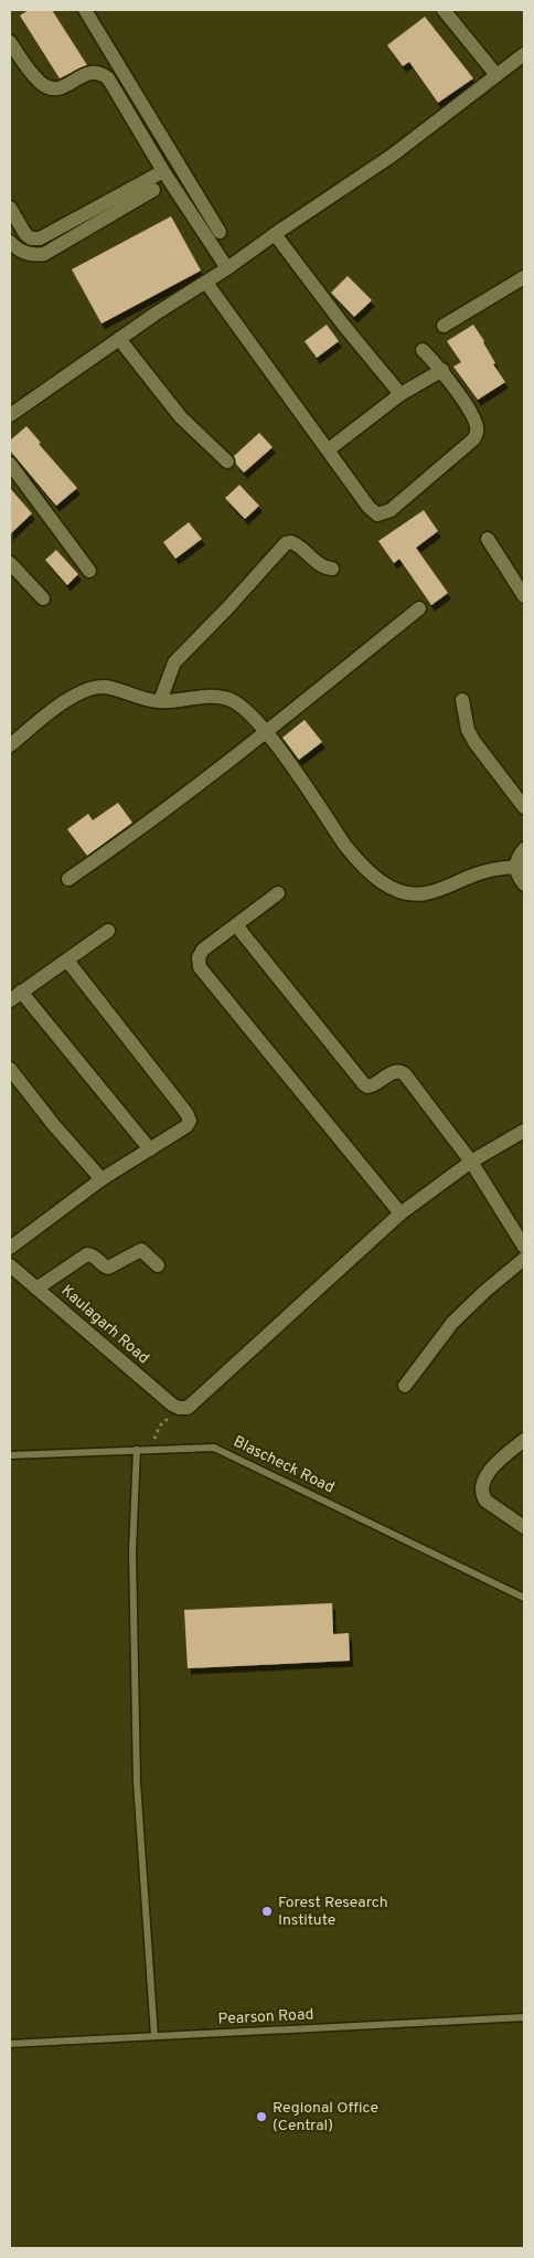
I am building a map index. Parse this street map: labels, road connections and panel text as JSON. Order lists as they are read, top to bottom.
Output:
{
  "streets": {
    "street": ["Kaulagarh Road"],
    "lane": ["Blascheck Road", "Pearson Road"]
  },
  "places": ["Forest Research Institute", "Regional Office (Central)"]
}
